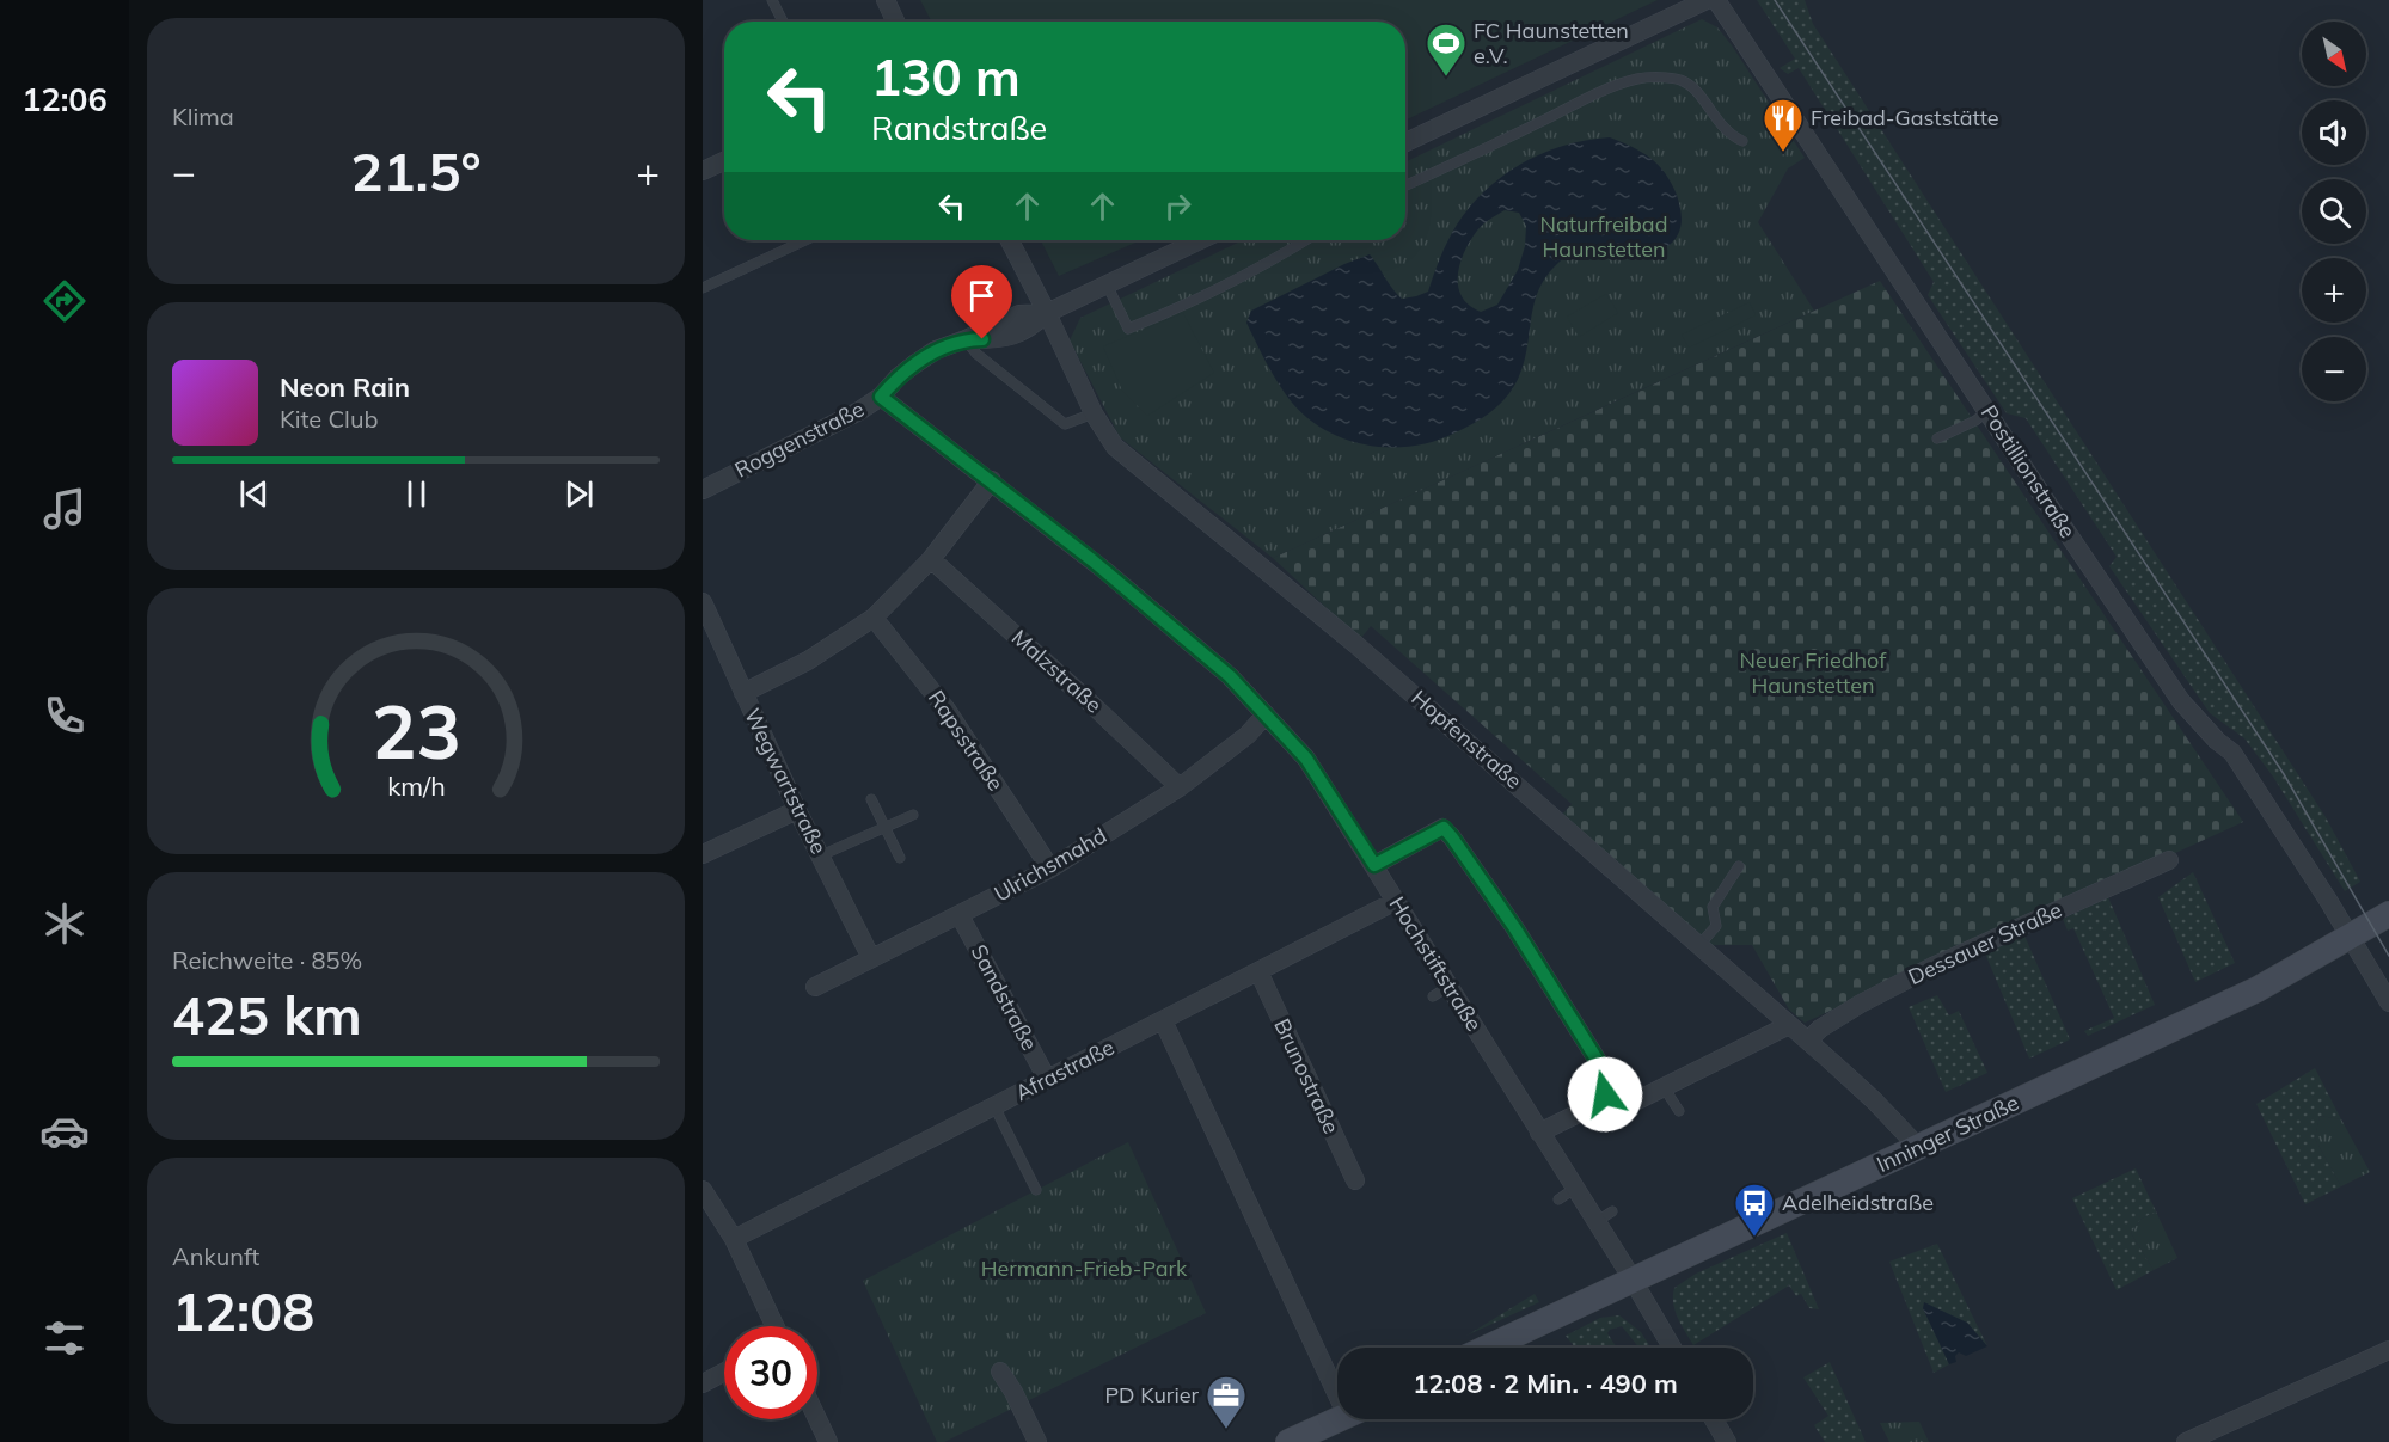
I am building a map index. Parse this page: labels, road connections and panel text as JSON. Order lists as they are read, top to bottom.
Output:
{
  "streets": {
    "main road": ["Inninger Straße"],
    "street": [
      "Roggenstraße",
      "Postillionstraße",
      "Malzstraße",
      "Hopfenstraße",
      "Rapsstraße",
      "Wegwartstraße",
      "Ulrichsmahd",
      "Dessauer Straße",
      "Hochstiftstraße",
      "Sandstraße",
      "Afrastraße",
      "Brunostraße"
    ]
  },
  "crossings": [
    ["Roggenstraße", "Hopfenstraße"],
    ["Roggenstraße", "Hochstiftstraße"],
    ["Postillionstraße", "Inninger Straße"],
    ["Malzstraße", "Ulrichsmahd"],
    ["Hopfenstraße", "Dessauer Straße"],
    ["Hopfenstraße", "Inninger Straße"],
    ["Rapsstraße", "Ulrichsmahd"],
    ["Wegwartstraße", "Ulrichsmahd"],
    ["Ulrichsmahd", "Hochstiftstraße"],
    ["Ulrichsmahd", "Sandstraße"],
    ["Hochstiftstraße", "Afrastraße"],
    ["Hochstiftstraße", "Inninger Straße"],
    ["Sandstraße", "Afrastraße"],
    ["Afrastraße", "Brunostraße"]
  ],
  "parks": ["Naturfreibad Haunstetten", "Neuer Friedhof Haunstetten", "Hermann-Frieb-Park"],
  "places": {
    "sports": ["FC Haunstetten e.V."],
    "restaurant": ["Freibad-Gaststätte"],
    "bus stop": ["Adelheidstraße"],
    "office": ["PD Kurier"]
  },
  "north": "bottom right",
  "page": {
    "tabs": "12:06",
    "tile": [
      "Klima",
      ["Reichweite · 85%", "425 km"],
      ["Ankunft", "12:08"]
    ],
    "map_buttons": ["+", "−"],
    "turn": ["130 m", "Randstraße"],
    "heat": ["−", "21.5°", "+"],
    "song": ["Neon Rain", "Kite Club"],
    "limit": "30",
    "trip": "12:08 · 2 Min. · 490 m",
    "gauge": ["23", "km/h"]
  }
}
